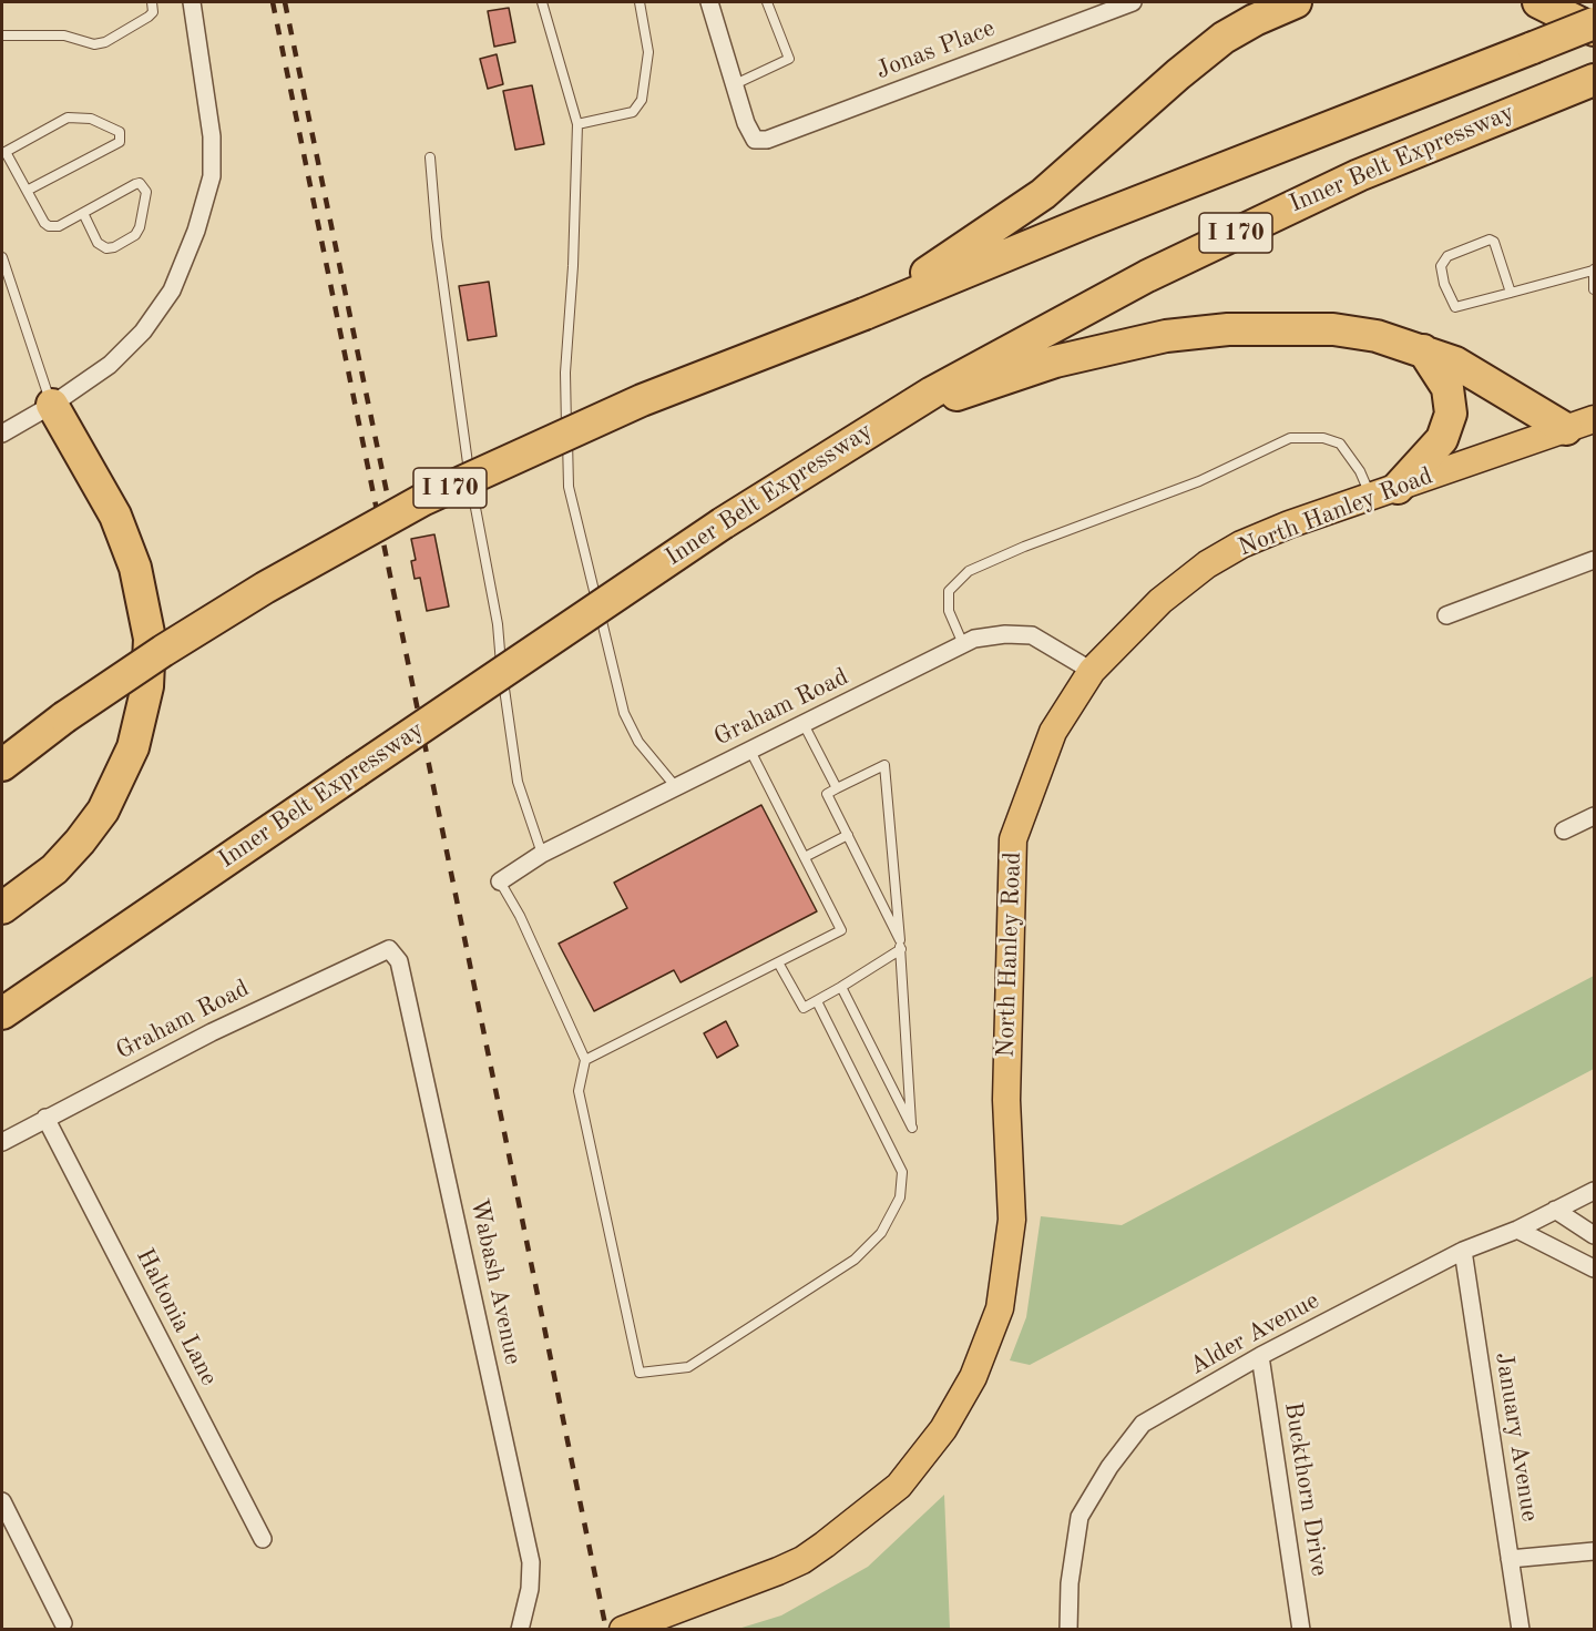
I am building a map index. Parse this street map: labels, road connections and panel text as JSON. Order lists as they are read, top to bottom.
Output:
{
  "streets": {
    "highway": ["Inner Belt Expressway", "I 170"],
    "main road": ["North Hanley Road"],
    "street": [
      "Jonas Place",
      "Graham Road",
      "Wabash Avenue",
      "Haltonia Lane",
      "Alder Avenue",
      "January Avenue",
      "Buckthorn Drive"
    ]
  },
  "crossings": [
    ["North Hanley Road", "Graham Road"],
    ["Graham Road", "Wabash Avenue"],
    ["Graham Road", "Haltonia Lane"],
    ["Alder Avenue", "January Avenue"],
    ["Alder Avenue", "Buckthorn Drive"]
  ]
}
